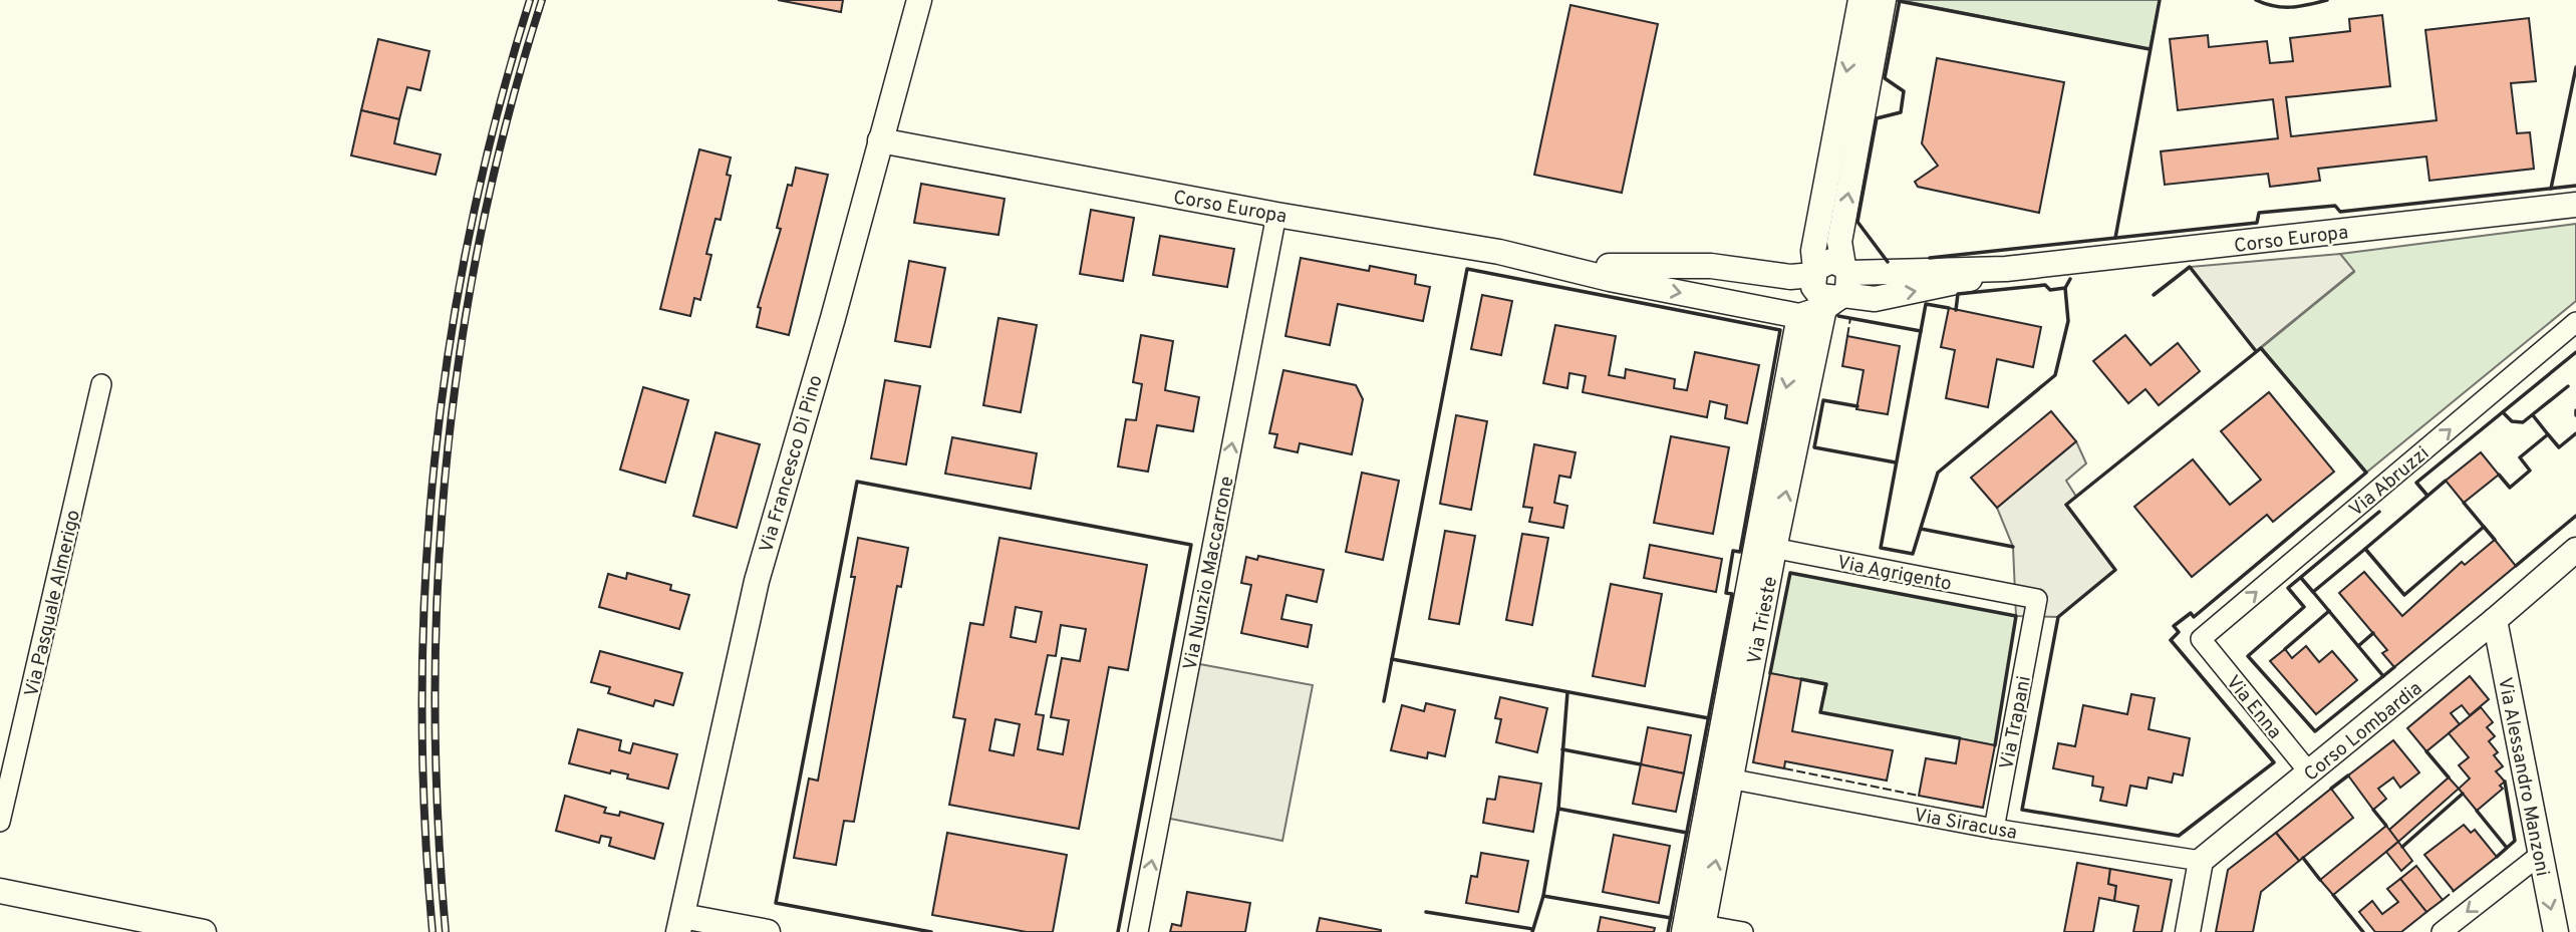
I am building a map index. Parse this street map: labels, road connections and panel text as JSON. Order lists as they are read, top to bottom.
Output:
{
  "streets": {
    "street": [
      "Corso Europa",
      "Via Francesco Di Pino",
      "Via Abruzzi",
      "Via Agrigento",
      "Via Nunzio Maccarrone",
      "Via Pasquale Almerigo",
      "Via Trieste",
      "Via Enna",
      "Via Trapani",
      "Corso Lombardia",
      "Via Alessandro Manzoni",
      "Via Siracusa"
    ]
  },
  "crossings": [
    ["Corso Europa", "Via Francesco Di Pino"],
    ["Corso Europa", "Via Nunzio Maccarrone"],
    ["Corso Europa", "Via Trieste"],
    ["Via Abruzzi", "Via Enna"],
    ["Via Agrigento", "Via Trieste"],
    ["Via Agrigento", "Via Trapani"],
    ["Via Trieste", "Via Siracusa"],
    ["Via Enna", "Corso Lombardia"],
    ["Via Trapani", "Via Siracusa"],
    ["Corso Lombardia", "Via Alessandro Manzoni"],
    ["Corso Lombardia", "Via Siracusa"]
  ],
  "one_way": ["Via Abruzzi", "Via Nunzio Maccarrone"]
}
